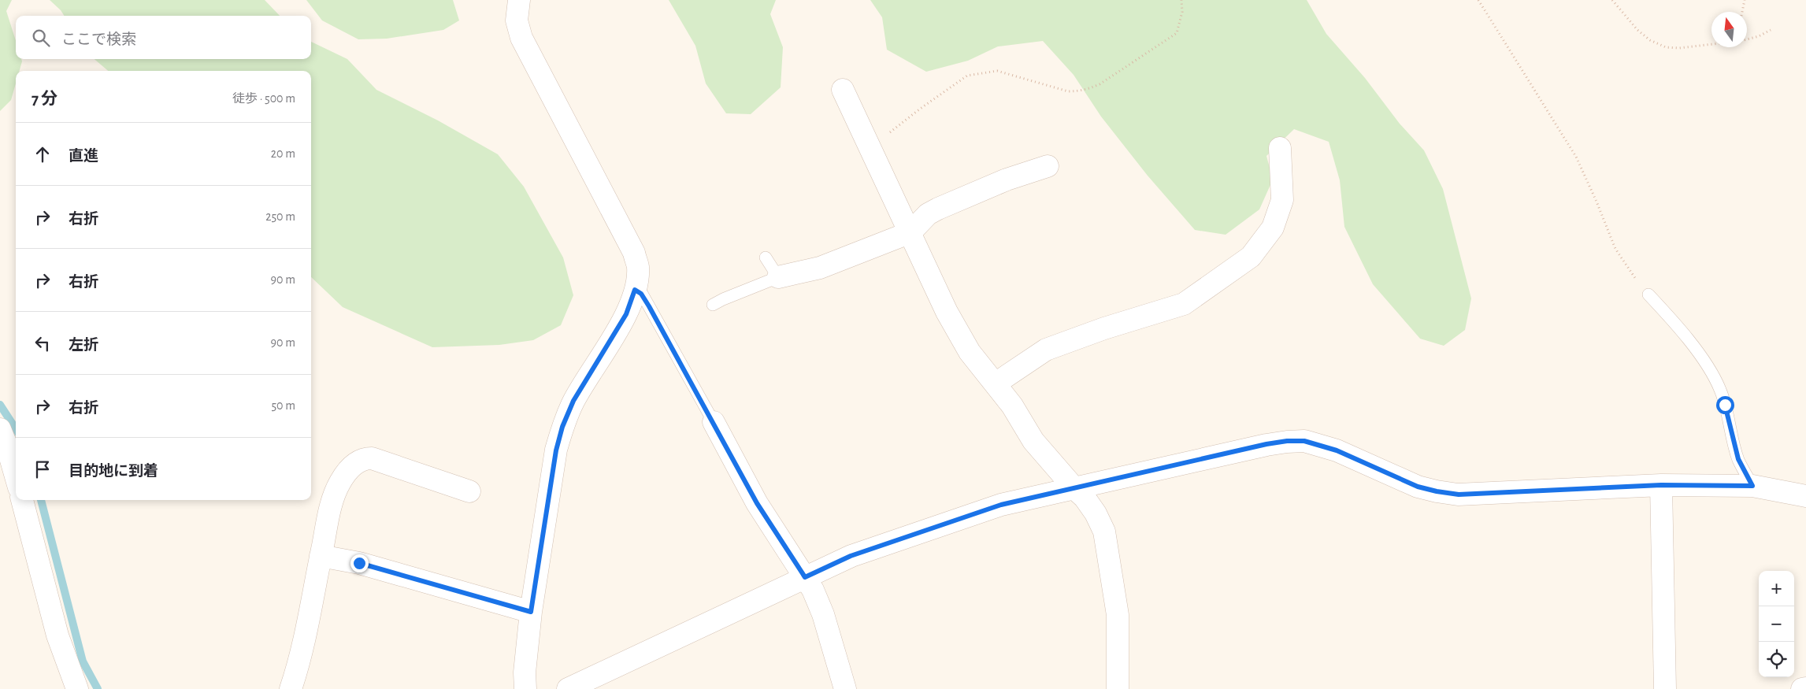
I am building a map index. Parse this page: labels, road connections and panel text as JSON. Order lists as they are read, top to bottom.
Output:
{
  "north": "top",
  "page": {
    "search": "ここで検索",
    "heading": ["7 分", "徒歩 · 500 m"],
    "list": [
      ["直進", "20 m"],
      ["右折", "250 m"],
      ["右折", "90 m"],
      ["左折", "90 m"],
      ["右折", "50 m"],
      "目的地に到着"
    ],
    "map_buttons": ["+", "−"]
  }
}
